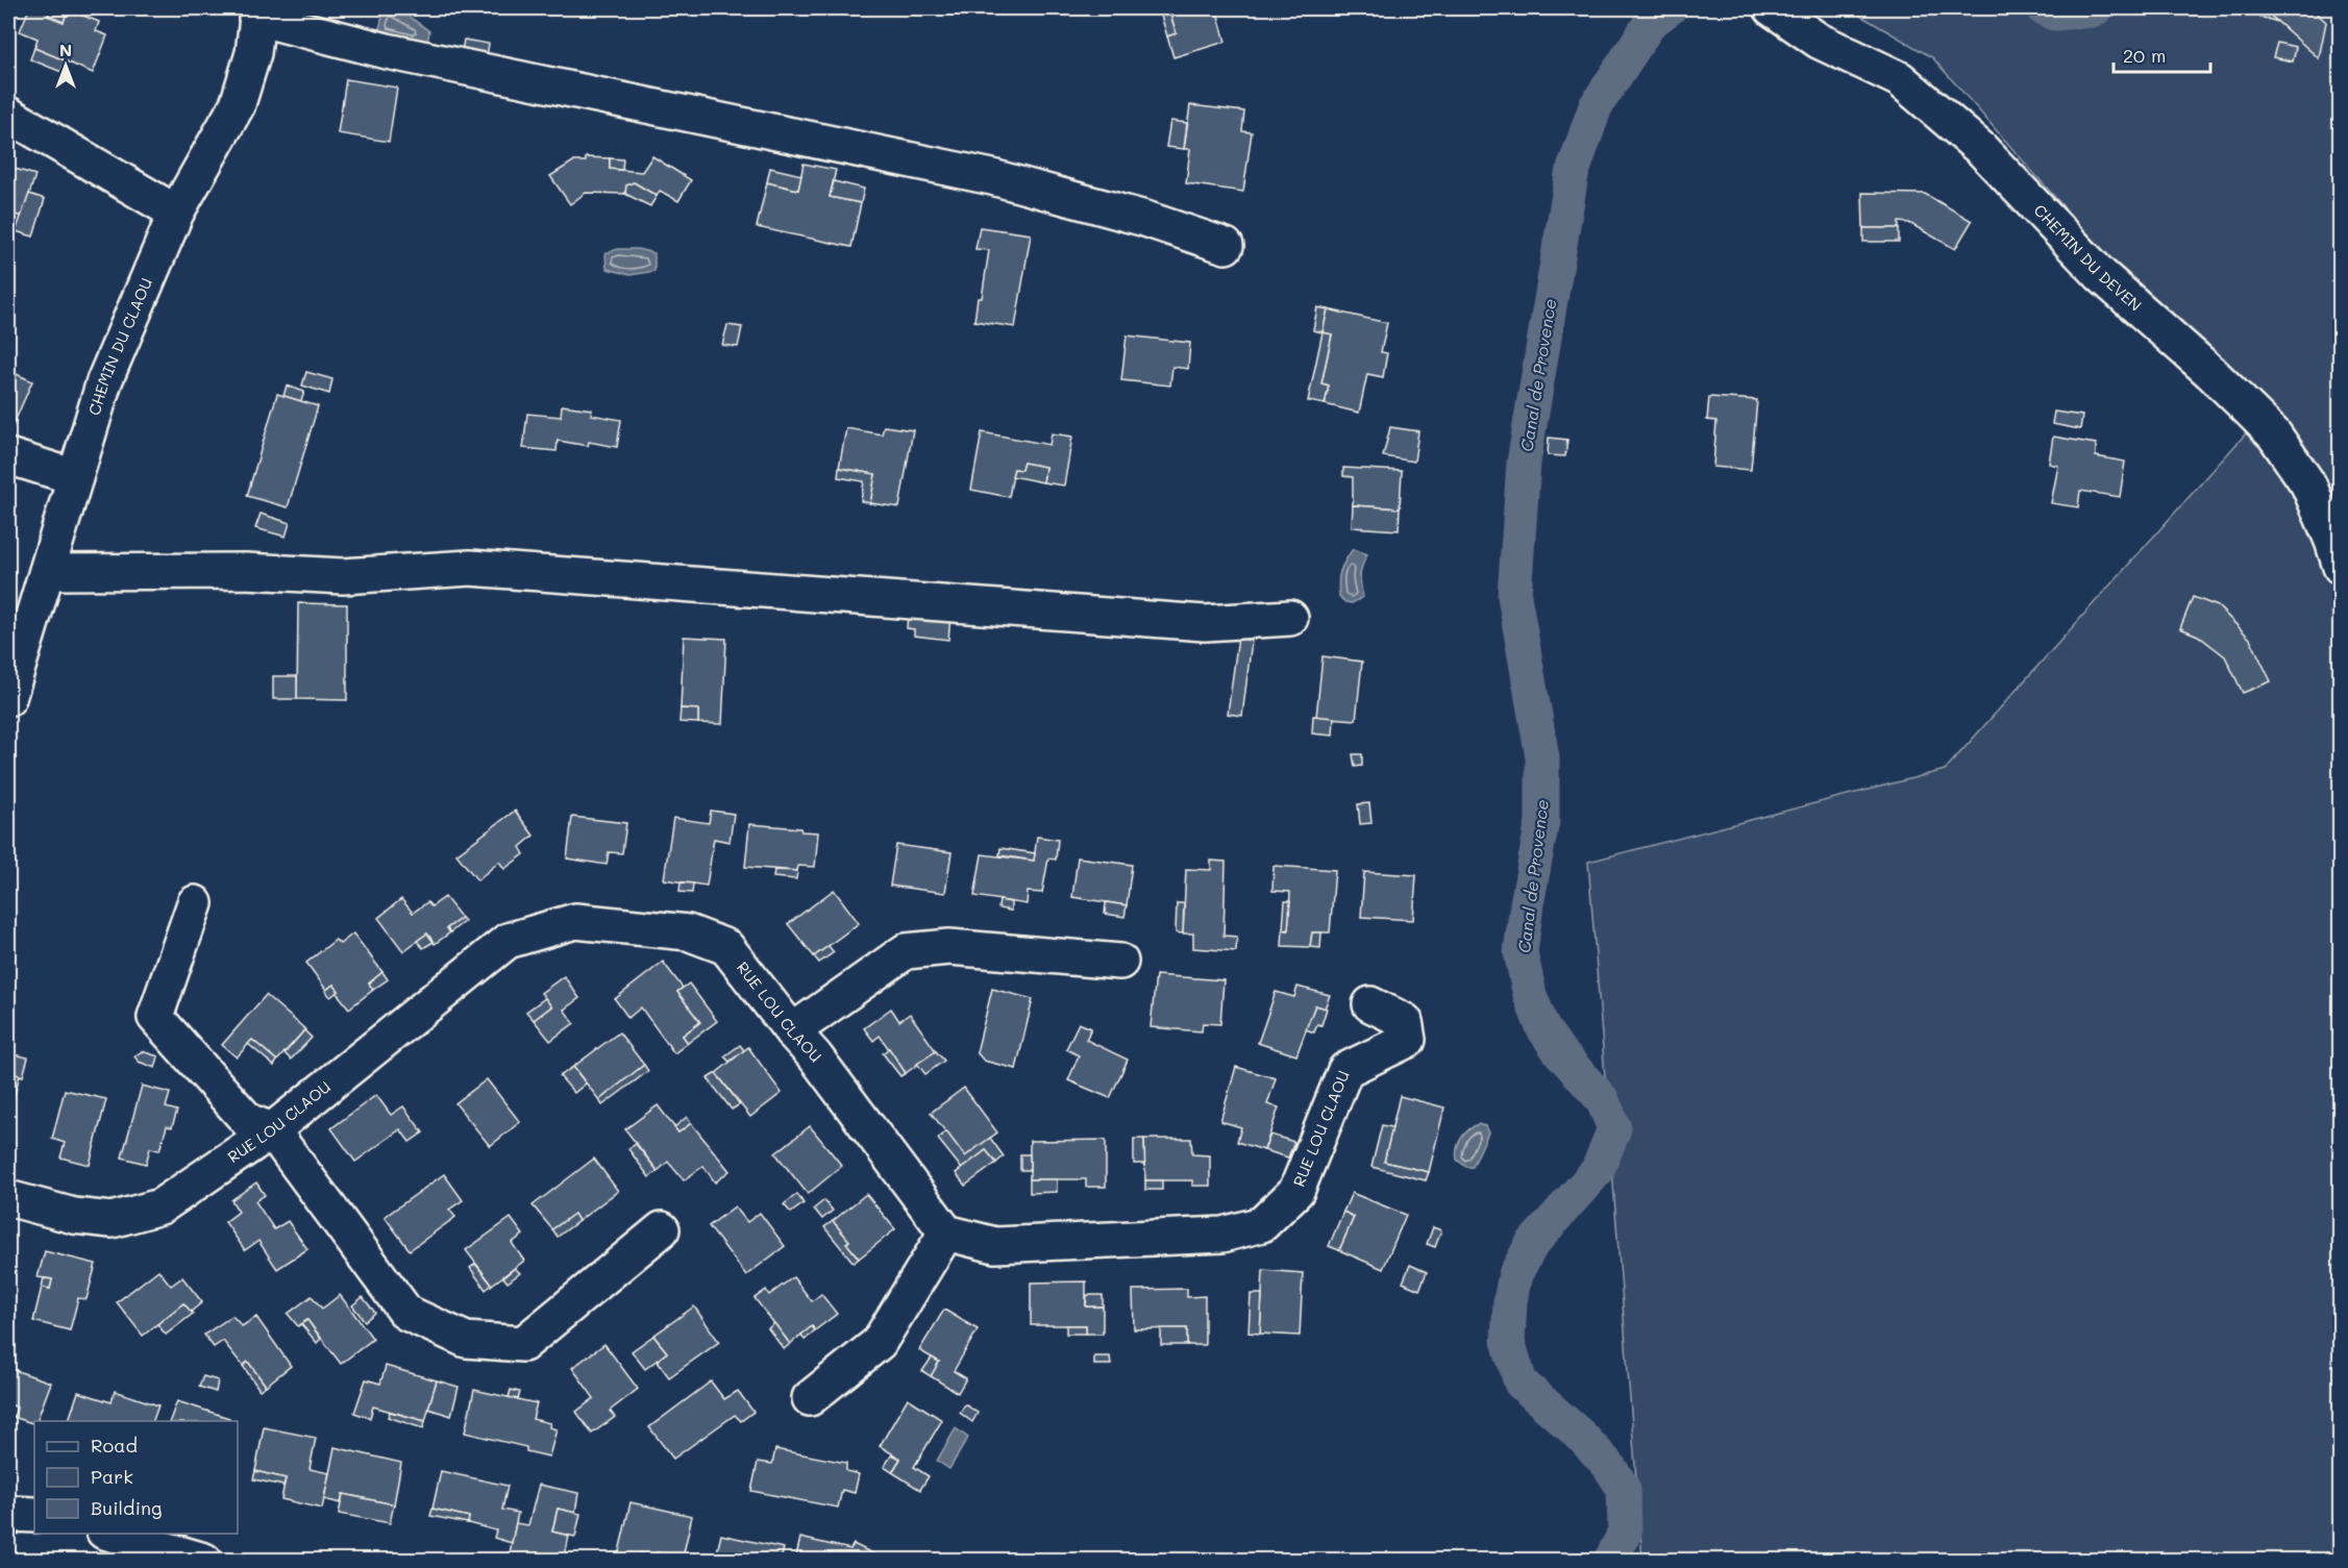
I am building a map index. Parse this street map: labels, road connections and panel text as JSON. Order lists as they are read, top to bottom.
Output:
{
  "streets": {
    "street": ["CHEMIN DU DEVEN", "CHEMIN DU CLAOU", "RUE LOU CLAOU"]
  },
  "water": ["Canal de Provence"],
  "legend": ["Road", "Park", "Building"],
  "scale_bar": "20 m",
  "north": "top"
}
